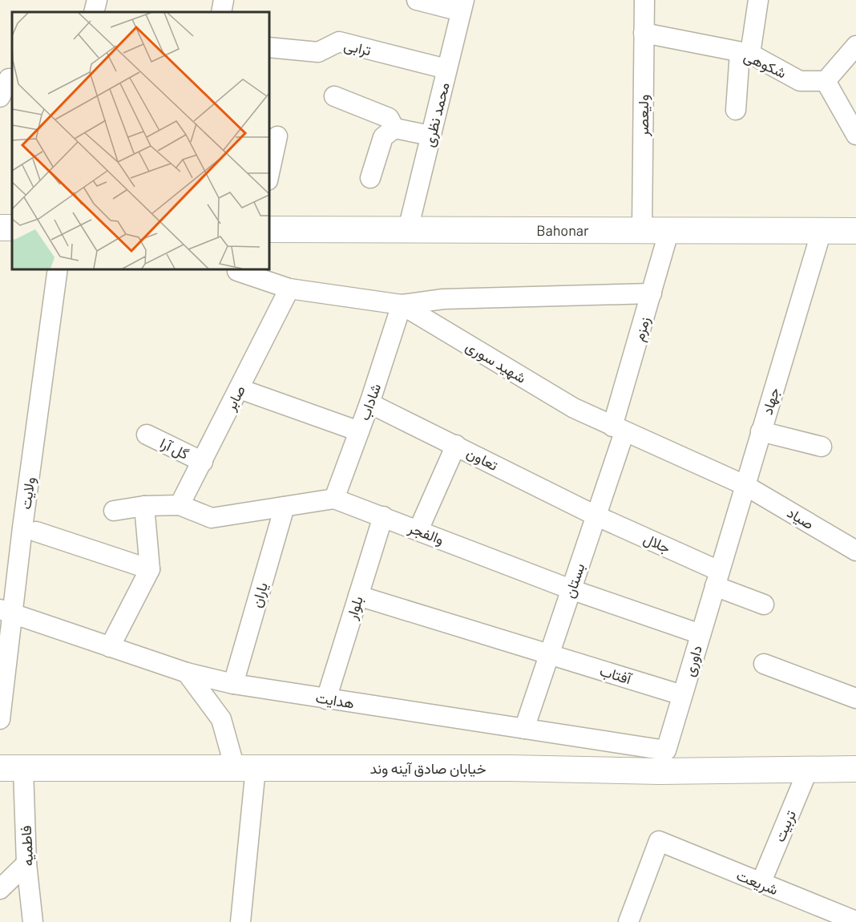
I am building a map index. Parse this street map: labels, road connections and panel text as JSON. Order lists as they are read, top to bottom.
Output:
{
  "streets": {
    "main road": ["Bahonar", "خیابان صادق آینه وند"],
    "street": [
      "ترابی",
      "شکوهی",
      "محمد نظری",
      "ولیعصر",
      "زمزم",
      "شهید سوری",
      "صابر",
      "جهاد",
      "شاداب",
      "گل آرا",
      "تعاون",
      "ولایت",
      "صیاد",
      "والفجر",
      "جلال",
      "بستان",
      "یاران",
      "بلوار",
      "داوری",
      "آفتاب",
      "هدایت",
      "تربیت",
      "فاطمیه",
      "شریعت"
    ]
  },
  "crossings": [
    ["ترابی", "محمد نظری"],
    ["شکوهی", "ولیعصر"],
    ["محمد نظری", "Bahonar"],
    ["ولیعصر", "Bahonar"],
    ["Bahonar", "زمزم"],
    ["Bahonar", "جهاد"],
    ["زمزم", "شهید سوری"],
    ["زمزم", "بستان"],
    ["شهید سوری", "صابر"],
    ["شهید سوری", "جهاد"],
    ["شهید سوری", "شاداب"],
    ["شهید سوری", "صیاد"],
    ["شهید سوری", "بستان"],
    ["صابر", "گل آرا"],
    ["صابر", "والفجر"],
    ["جهاد", "صیاد"],
    ["جهاد", "جلال"],
    ["جهاد", "داوری"],
    ["شاداب", "تعاون"],
    ["شاداب", "والفجر"],
    ["تعاون", "جلال"],
    ["تعاون", "بستان"],
    ["ولایت", "هدایت"],
    ["والفجر", "بستان"],
    ["والفجر", "یاران"],
    ["والفجر", "بلوار"],
    ["والفجر", "داوری"],
    ["جلال", "بستان"],
    ["جلال", "داوری"],
    ["بستان", "آفتاب"],
    ["بستان", "هدایت"],
    ["یاران", "هدایت"],
    ["بلوار", "آفتاب"],
    ["بلوار", "هدایت"],
    ["داوری", "آفتاب"],
    ["داوری", "هدایت"],
    ["خیابان صادق آینه وند", "تربیت"],
    ["خیابان صادق آینه وند", "فاطمیه"],
    ["تربیت", "شریعت"]
  ]
}
